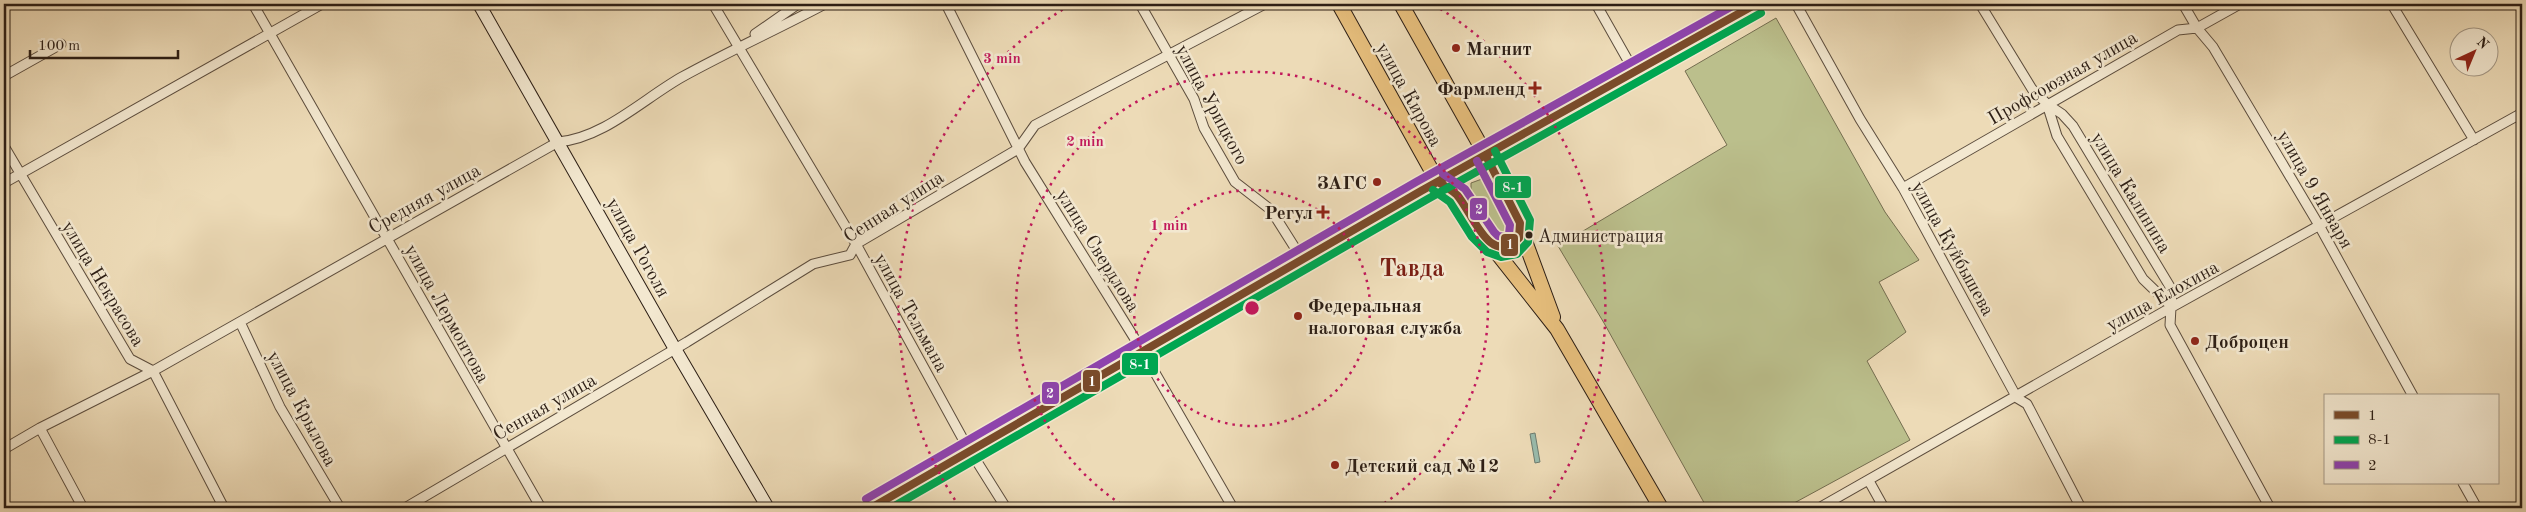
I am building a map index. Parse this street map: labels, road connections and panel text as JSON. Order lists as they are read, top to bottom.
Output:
{
  "streets": {
    "main road": ["улица Кирова"],
    "street": [
      "Профсоюзная улица",
      "улица Урицкого",
      "улица 9 Января",
      "улица Калинина",
      "Средняя улица",
      "Сенная улица",
      "улица Гоголя",
      "улица Куйбышева",
      "улица Свердлова",
      "улица Некрасова",
      "улица Елохина",
      "улица Тельмана",
      "улица Лермонтова",
      "улица Крылова"
    ]
  },
  "crossings": [
    ["Профсоюзная улица", "улица 9 Января"],
    ["Профсоюзная улица", "улица Калинина"],
    ["Профсоюзная улица", "улица Куйбышева"],
    ["улица Урицкого", "Сенная улица"],
    ["улица 9 Января", "улица Елохина"],
    ["улица Калинина", "улица Елохина"],
    ["Средняя улица", "улица Гоголя"],
    ["Средняя улица", "улица Некрасова"],
    ["Средняя улица", "улица Тельмана"],
    ["Средняя улица", "улица Лермонтова"],
    ["Средняя улица", "улица Крылова"],
    ["Сенная улица", "улица Гоголя"],
    ["Сенная улица", "улица Свердлова"],
    ["Сенная улица", "улица Тельмана"],
    ["Сенная улица", "улица Лермонтова"],
    ["улица Куйбышева", "улица Елохина"]
  ],
  "districts": ["Тавда"],
  "places": {
    "other": [
      "Магнит",
      "ЗАГС",
      "Администрация",
      "Федеральная налоговая служба",
      "Доброцен",
      "Детский сад №12"
    ],
    "health": ["Фармленд", "Регул"]
  },
  "lines": ["transit line 1", "transit line 2", "transit line 8-1"],
  "legend": ["1", "8-1", "2"],
  "scale_bar": "100 m",
  "north": "top right",
  "rings": ["3 min", "2 min", "1 min"]
}
